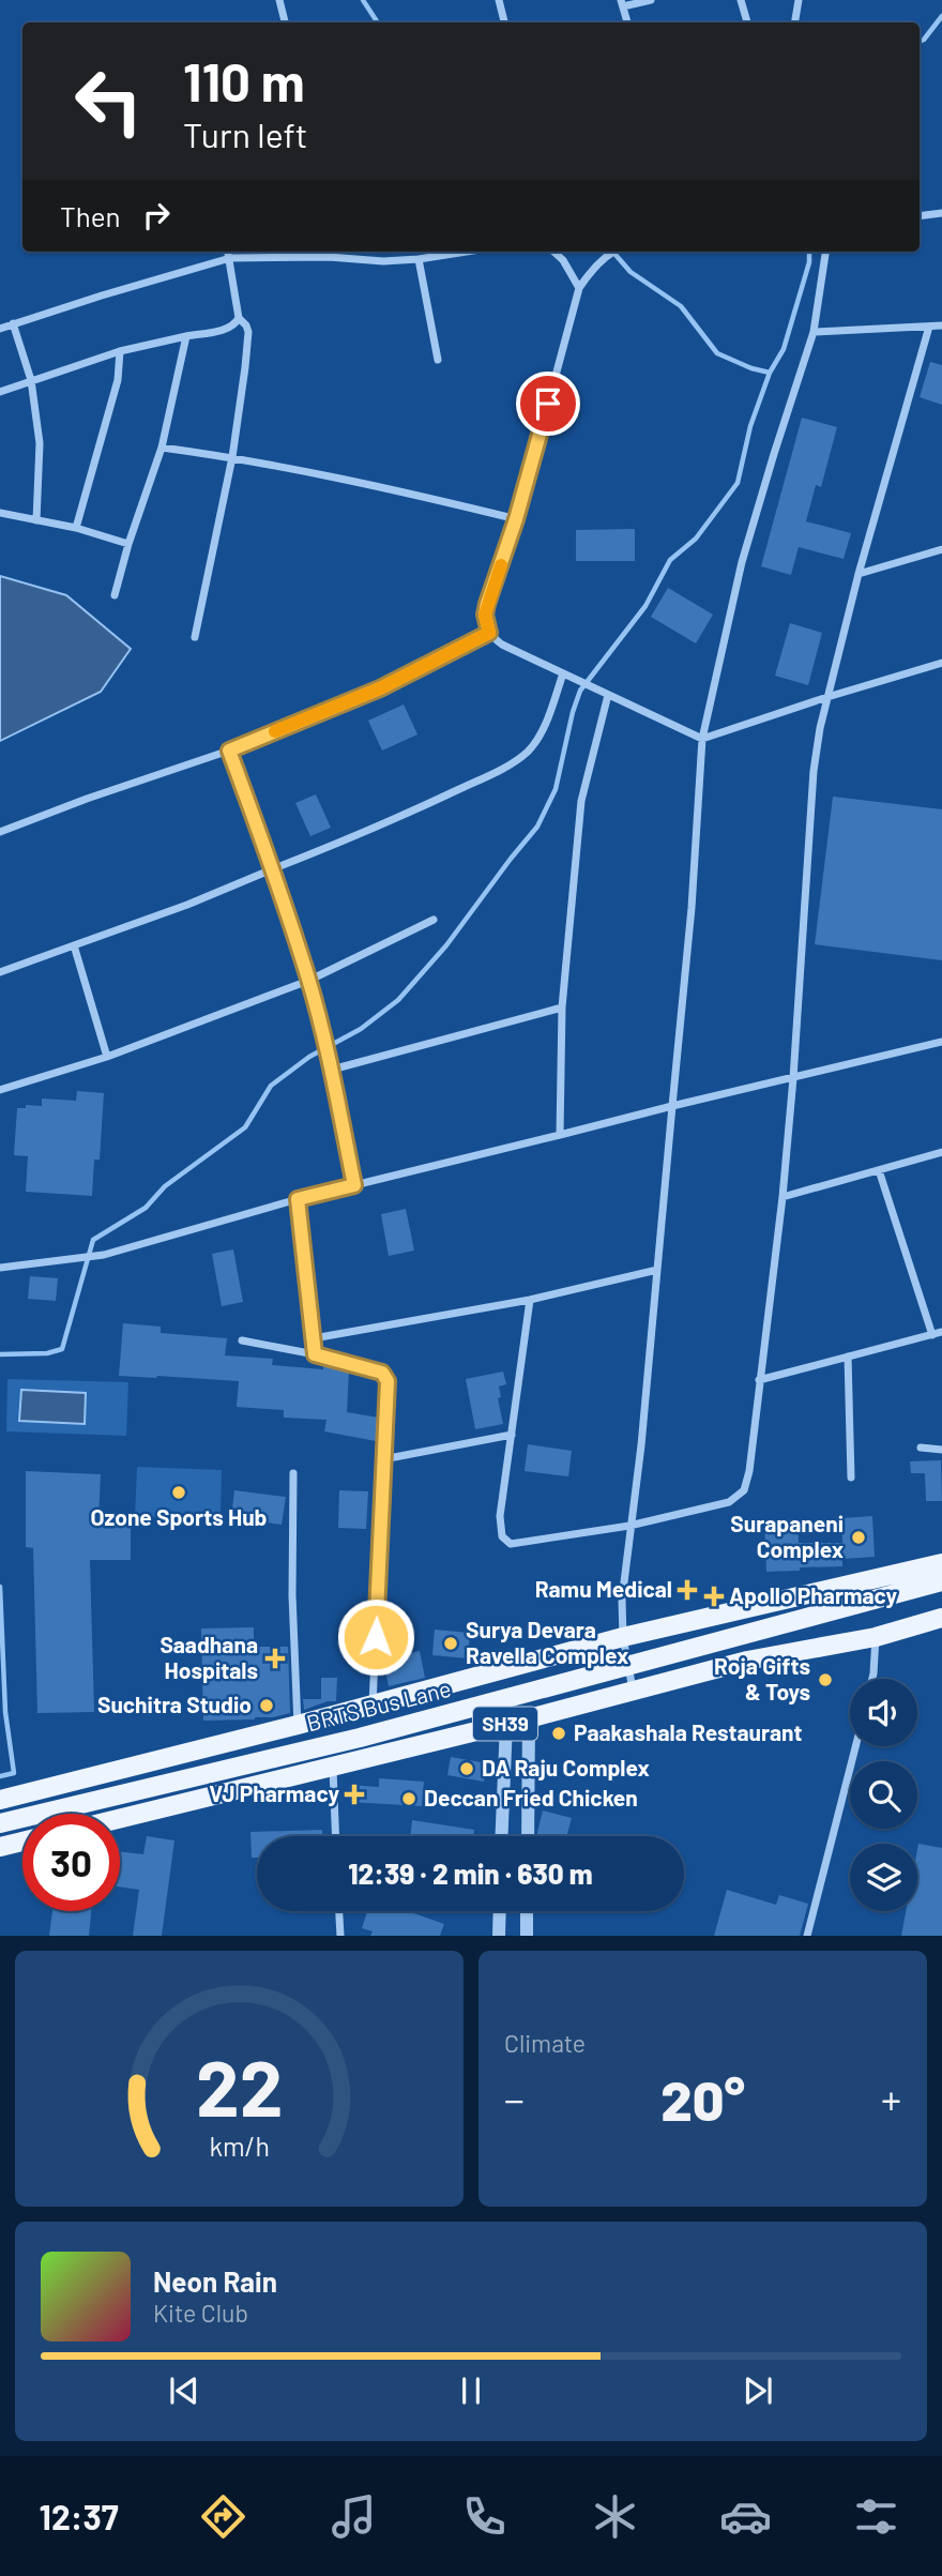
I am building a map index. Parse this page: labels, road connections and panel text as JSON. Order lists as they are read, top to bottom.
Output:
{
  "streets": {
    "main road": ["BRTS Bus Lane", "SH39"]
  },
  "places": {
    "other": [
      "Ozone Sports Hub",
      "Surapaneni Complex",
      "Surya Devara Ravella Complex",
      "Roja Gifts & Toys",
      "Suchitra Studio",
      "Paakashala Restaurant",
      "DA Raju Complex",
      "Deccan Fried Chicken"
    ],
    "health": [
      "Ramu Medical",
      "Apollo Pharmacy",
      "Saadhana Hospitals",
      "VJ Pharmacy"
    ]
  },
  "page": {
    "turn": ["110 m", "Turn left"],
    "then": "Then",
    "limit": "30",
    "trip": "12:39 · 2 min · 630 m",
    "tile": "Climate",
    "heat": ["−", "20°", "+"],
    "song": ["Neon Rain", "Kite Club"],
    "tabs": "12:37",
    "gauge": ["22", "km/h"]
  }
}
